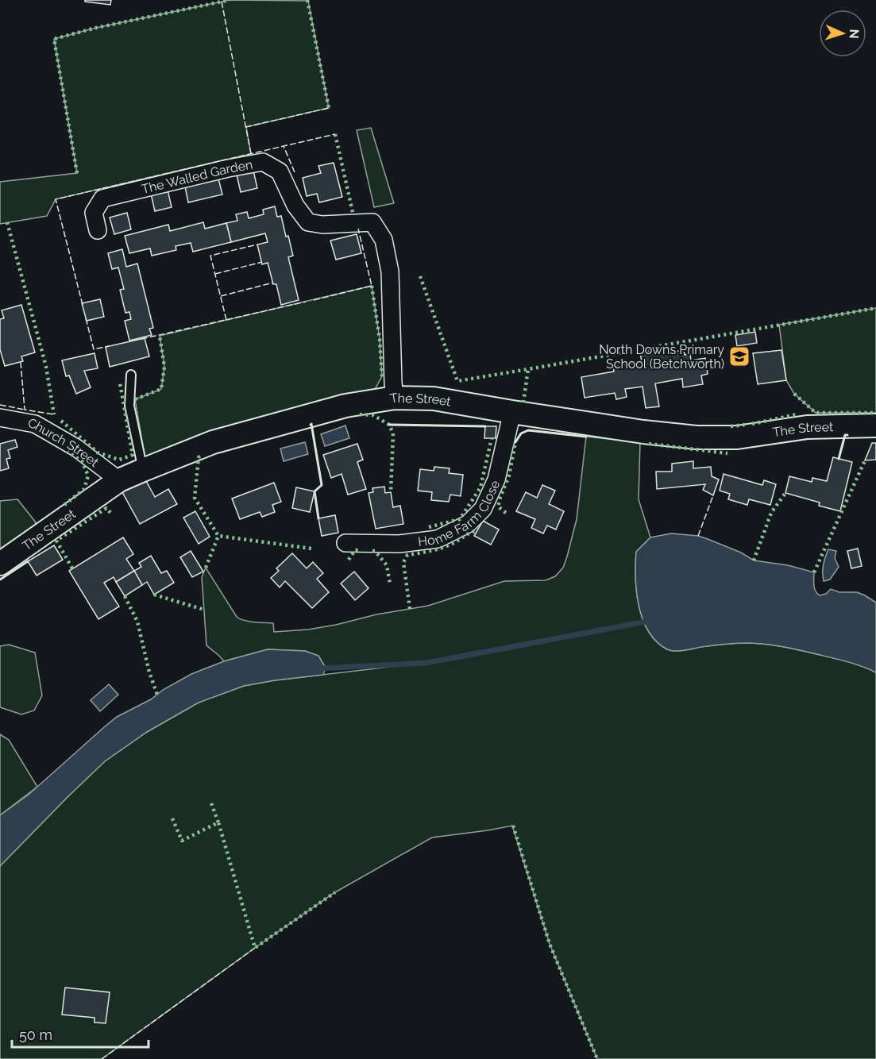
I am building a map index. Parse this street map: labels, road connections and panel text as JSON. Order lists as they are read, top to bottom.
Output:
{
  "streets": {
    "street": [
      "The Walled Garden",
      "The Street",
      "Church Street",
      "Home Farm Close"
    ]
  },
  "crossings": [
    ["The Walled Garden", "The Street"],
    ["The Street", "Church Street"],
    ["The Street", "Home Farm Close"]
  ],
  "places": {
    "school or university": ["North Downs Primary School (Betchworth)"]
  },
  "scale_bar": "50 m",
  "north": "right"
}
